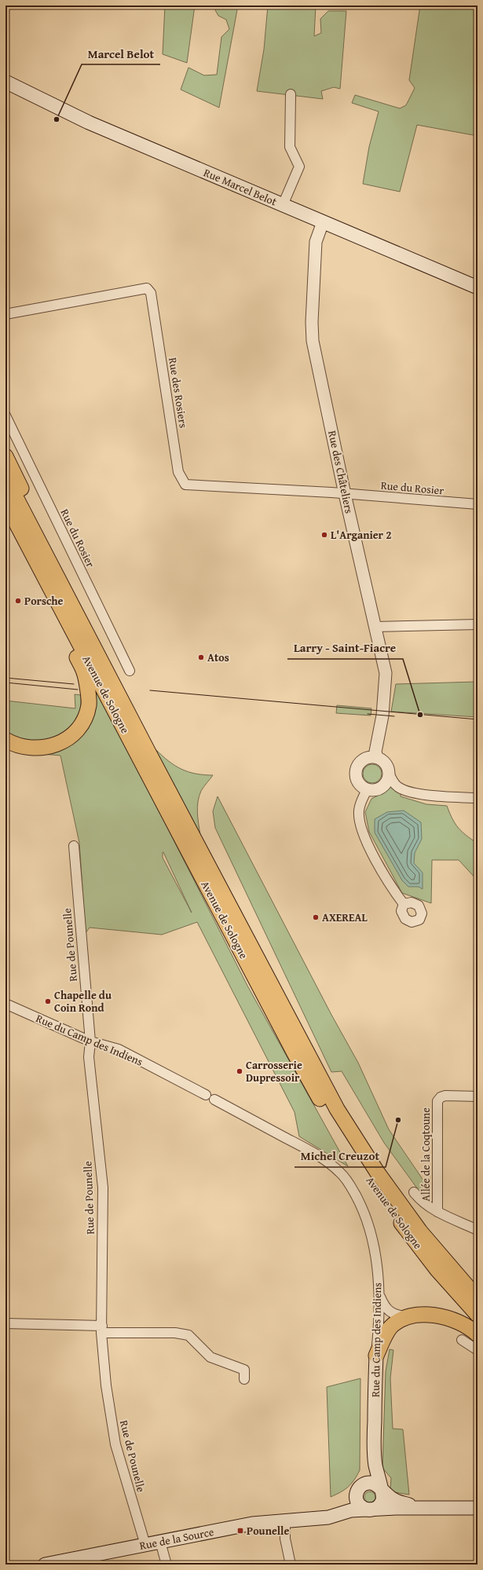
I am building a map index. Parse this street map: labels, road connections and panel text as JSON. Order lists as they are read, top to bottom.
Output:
{
  "streets": {
    "main road": [
      "Rue Marcel Belot",
      "Avenue de Sologne",
      "Rue du Camp des Indiens",
      "Rue de la Source"
    ],
    "street": [
      "Rue des Rosiers",
      "Rue des Châteliers",
      "Rue du Rosier",
      "Rue de Pounelle",
      "Allée de la Coqtoune"
    ]
  },
  "crossings": [
    ["Rue Marcel Belot", "Rue des Châteliers"],
    ["Rue des Rosiers", "Rue des Châteliers"],
    ["Rue des Rosiers", "Rue du Rosier"],
    ["Rue des Châteliers", "Rue du Rosier"],
    ["Rue de Pounelle", "Rue du Camp des Indiens"],
    ["Rue de Pounelle", "Rue de la Source"],
    ["Rue du Camp des Indiens", "Rue de la Source"]
  ],
  "places": {
    "other": [
      "Marcel Belot",
      "L'Arganier 2",
      "Porsche",
      "Atos",
      "Larry - Saint-Fiacre",
      "AXEREAL",
      "Chapelle du Coin Rond",
      "Carrosserie Dupressoir",
      "Michel Creuzot"
    ],
    "transit": ["Pounelle"]
  }
}
